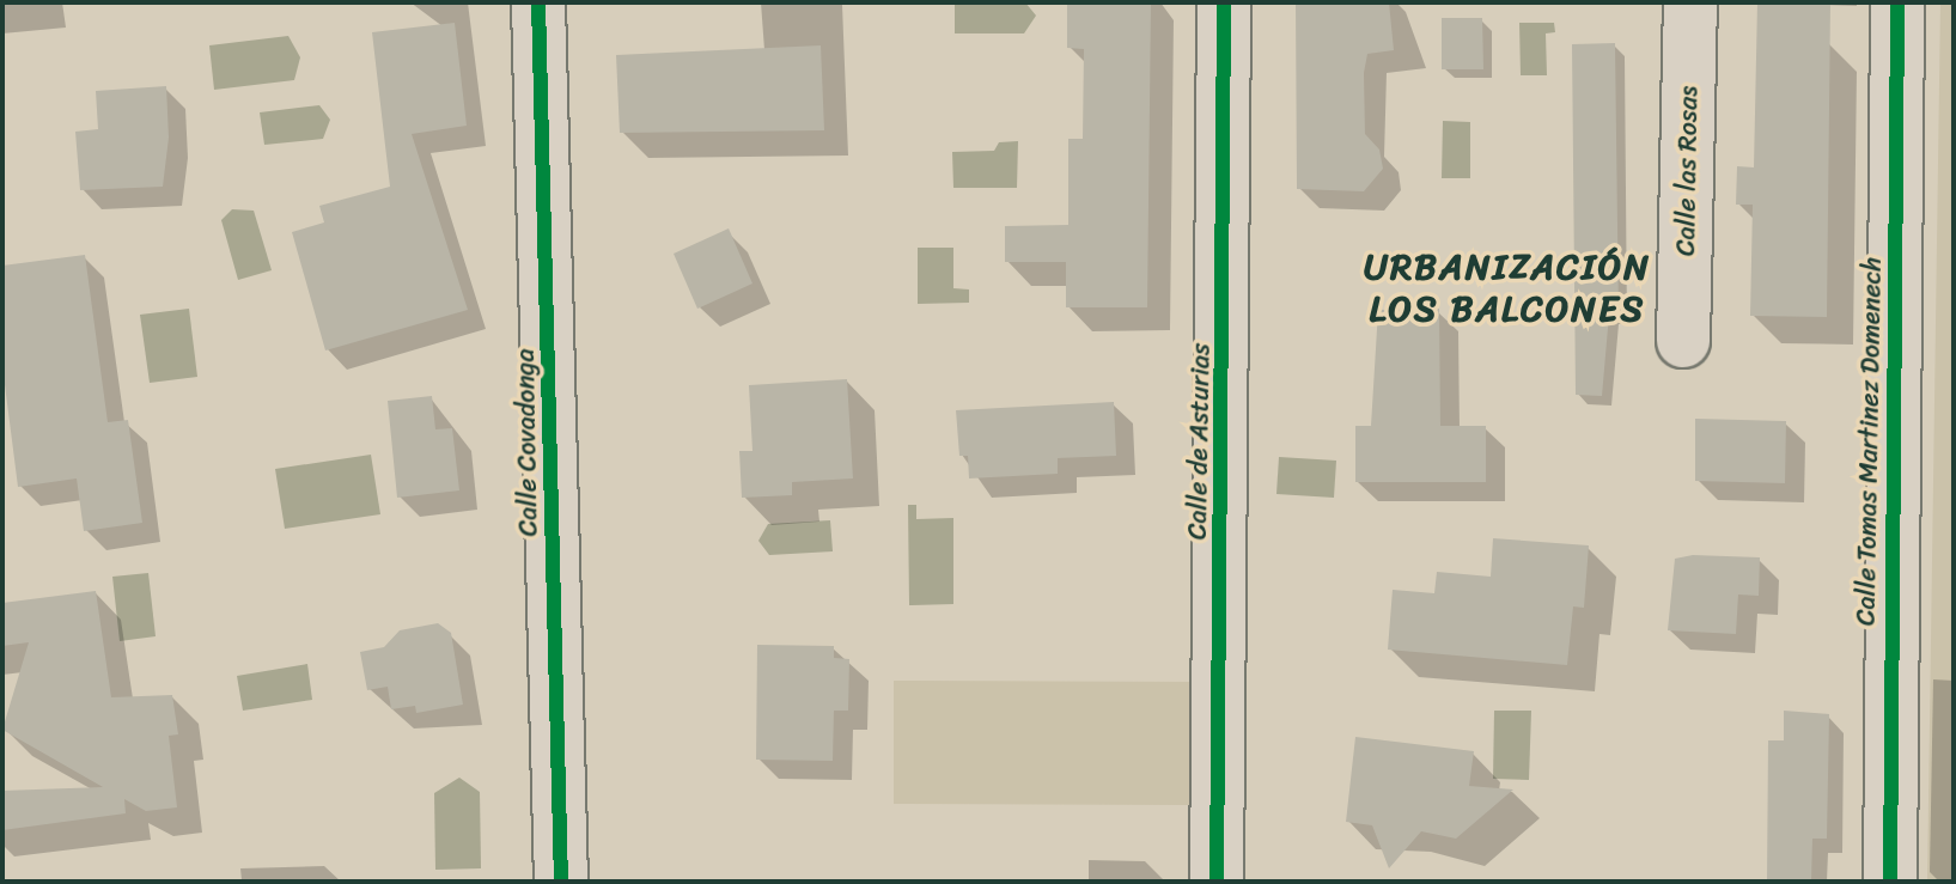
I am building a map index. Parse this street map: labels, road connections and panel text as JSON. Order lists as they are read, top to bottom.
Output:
{
  "streets": {
    "street": [
      "Calle las Rosas",
      "Calle de Asturias",
      "Calle Tomas Martinez Domenech",
      "Calle Covadonga"
    ]
  },
  "districts": ["URBANIZACIÓN LOS BALCONES"]
}
